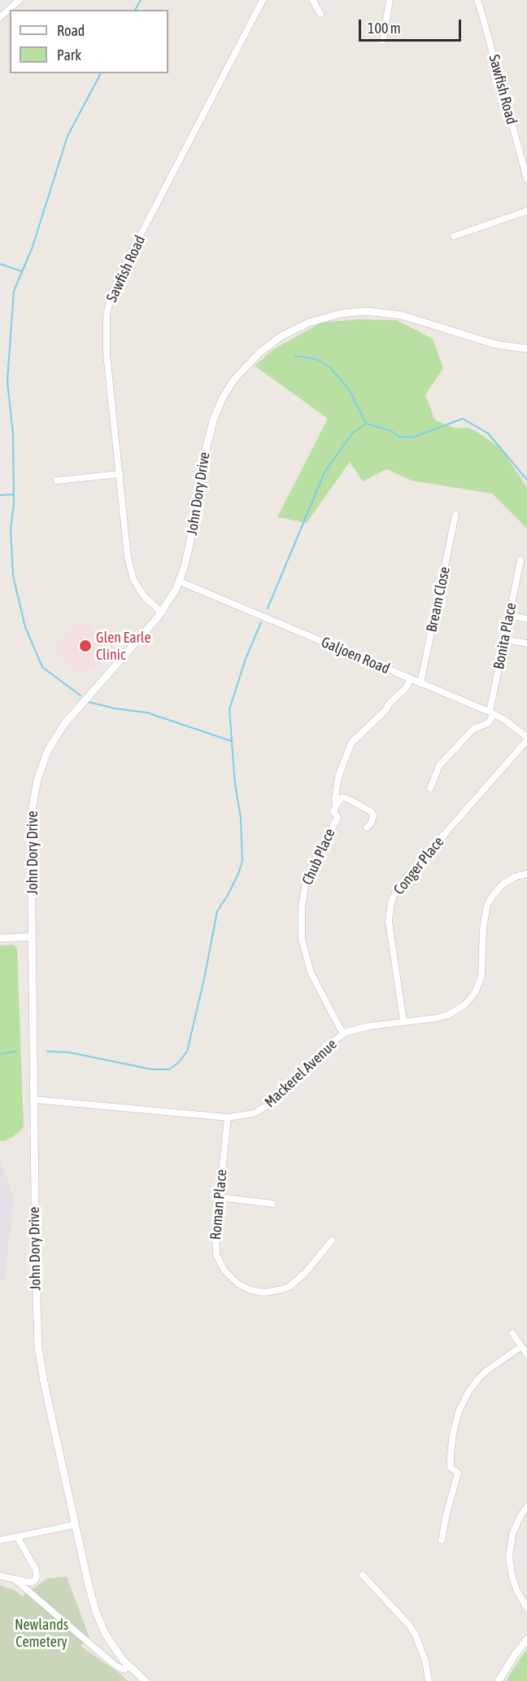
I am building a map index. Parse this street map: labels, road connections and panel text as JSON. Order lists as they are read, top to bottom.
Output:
{
  "streets": {
    "street": [
      "Sawfish Road",
      "John Dory Drive",
      "Bream Close",
      "Bonita Place",
      "Galjoen Road",
      "Chub Place",
      "Conger Place",
      "Mackerel Avenue",
      "Roman Place"
    ]
  },
  "crossings": [
    ["Sawfish Road", "John Dory Drive"],
    ["John Dory Drive", "Galjoen Road"],
    ["John Dory Drive", "Mackerel Avenue"],
    ["Bream Close", "Galjoen Road"],
    ["Bonita Place", "Galjoen Road"],
    ["Galjoen Road", "Conger Place"],
    ["Chub Place", "Mackerel Avenue"],
    ["Conger Place", "Mackerel Avenue"],
    ["Mackerel Avenue", "Roman Place"]
  ],
  "parks": ["Newlands Cemetery"],
  "places": ["Glen Earle Clinic"],
  "legend": ["Road", "Park"],
  "scale_bar": "100 m"
}
